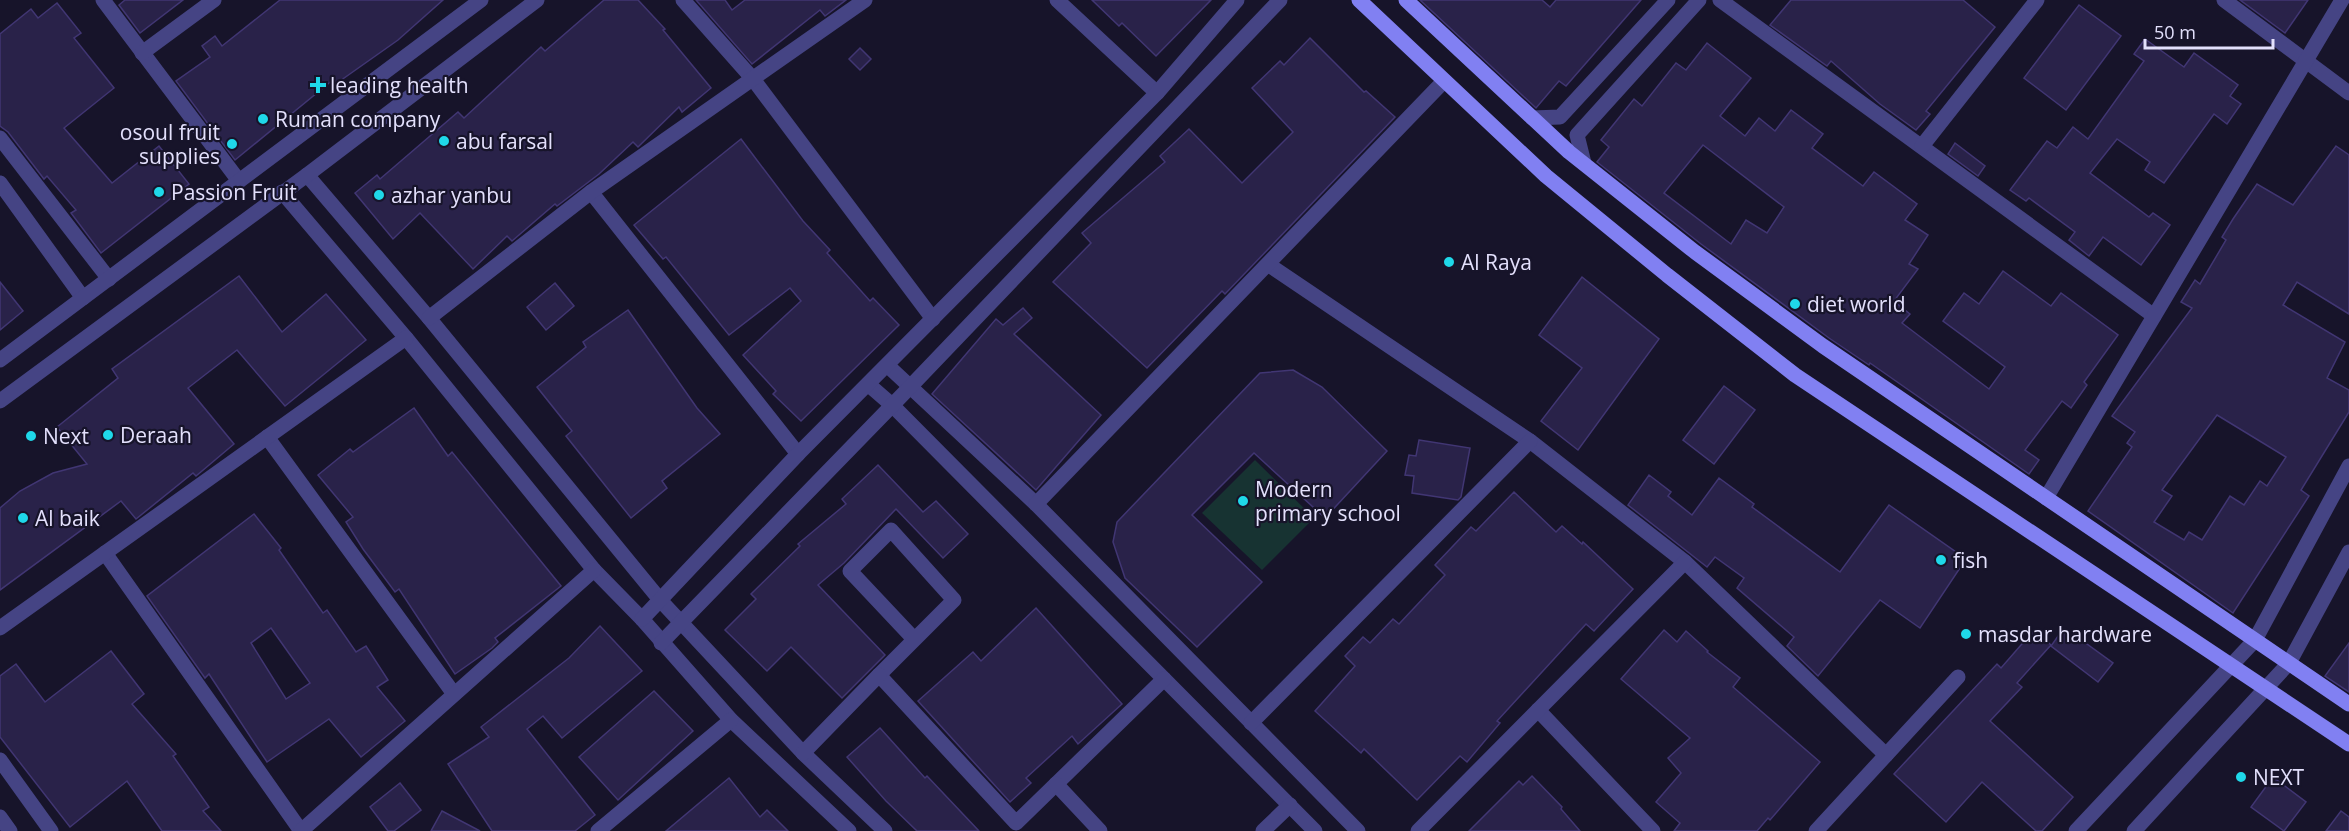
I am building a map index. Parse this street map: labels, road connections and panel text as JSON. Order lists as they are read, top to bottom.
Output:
{
  "places": {
    "health": ["leading health"],
    "other": [
      "Ruman company",
      "abu farsal",
      "osoul fruit supplies",
      "Passion Fruit",
      "azhar yanbu",
      "Al Raya",
      "diet world",
      "Deraah",
      "Next",
      "Modern primary school",
      "Al baik",
      "fish",
      "masdar hardware",
      "NEXT"
    ]
  },
  "scale_bar": "50 m"
}
